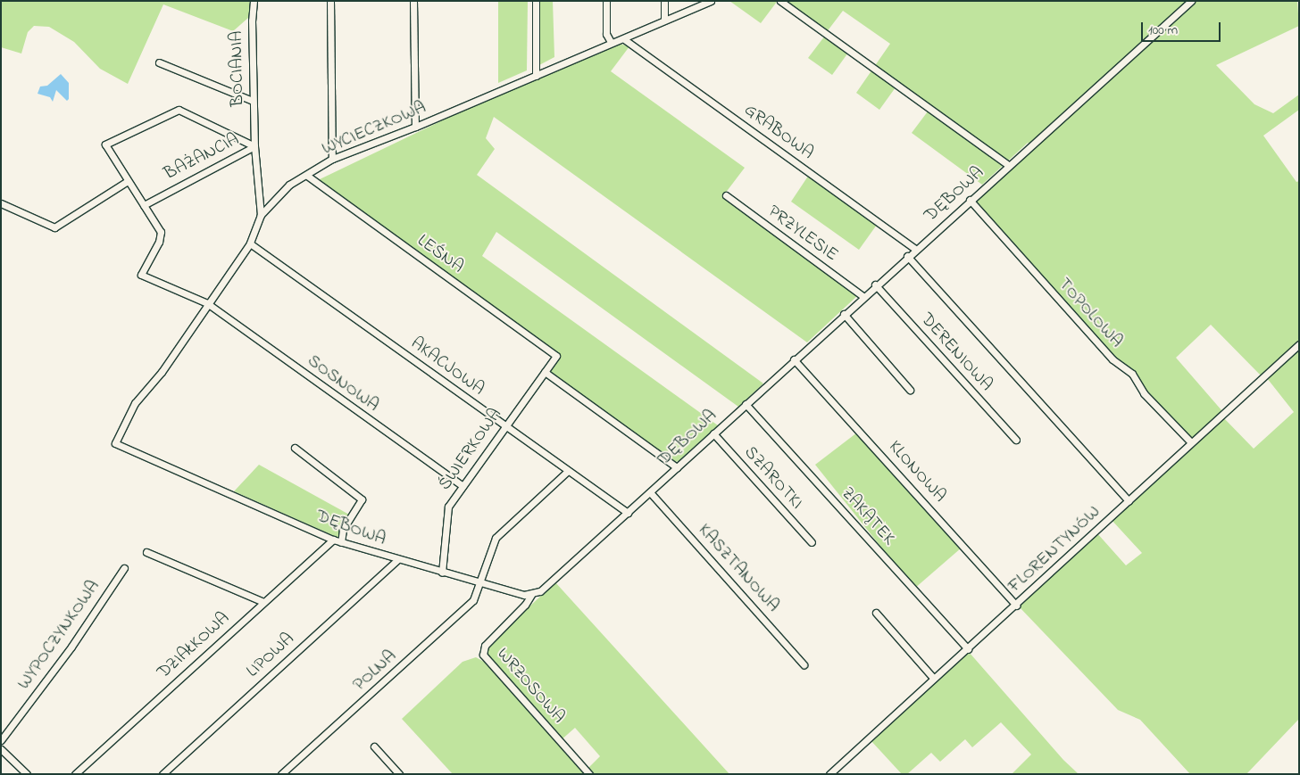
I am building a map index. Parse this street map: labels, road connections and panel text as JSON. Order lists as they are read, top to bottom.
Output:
{
  "streets": {
    "street": [
      "BOCIANIA",
      "WYCIECZKOWA",
      "GRABOWA",
      "BAŻANCIA",
      "DĘBOWA",
      "PRZYLESIE",
      "LEŚNA",
      "TOPOLOWA",
      "DERENIOWA",
      "AKACJOWA",
      "SOSNOWA",
      "ŚWIERKOWA",
      "KLONOWA",
      "SZAROTKI",
      "ZAKĄTEK",
      "FLORENTYNÓW",
      "KASZTANOWA",
      "WYPOCZYNKOWA",
      "DZIAŁKOWA",
      "LIPOWA",
      "POLNA",
      "WRZOSOWA"
    ]
  },
  "crossings": [
    ["BOCIANIA", "WYCIECZKOWA"],
    ["BOCIANIA", "BAŻANCIA"],
    ["WYCIECZKOWA", "GRABOWA"],
    ["WYCIECZKOWA", "BAŻANCIA"],
    ["WYCIECZKOWA", "DĘBOWA"],
    ["WYCIECZKOWA", "LEŚNA"],
    ["WYCIECZKOWA", "AKACJOWA"],
    ["WYCIECZKOWA", "SOSNOWA"],
    ["GRABOWA", "DĘBOWA"],
    ["BAŻANCIA", "SOSNOWA"],
    ["DĘBOWA", "PRZYLESIE"],
    ["DĘBOWA", "TOPOLOWA"],
    ["DĘBOWA", "DERENIOWA"],
    ["DĘBOWA", "AKACJOWA"],
    ["DĘBOWA", "ŚWIERKOWA"],
    ["DĘBOWA", "KLONOWA"],
    ["DĘBOWA", "SZAROTKI"],
    ["DĘBOWA", "ZAKĄTEK"],
    ["DĘBOWA", "KASZTANOWA"],
    ["DĘBOWA", "DZIAŁKOWA"],
    ["DĘBOWA", "LIPOWA"],
    ["DĘBOWA", "POLNA"],
    ["DĘBOWA", "WRZOSOWA"],
    ["LEŚNA", "ŚWIERKOWA"],
    ["TOPOLOWA", "FLORENTYNÓW"],
    ["AKACJOWA", "ŚWIERKOWA"],
    ["AKACJOWA", "POLNA"],
    ["SOSNOWA", "ŚWIERKOWA"],
    ["KLONOWA", "FLORENTYNÓW"],
    ["ZAKĄTEK", "FLORENTYNÓW"]
  ],
  "scale_bar": "100 m"
}
